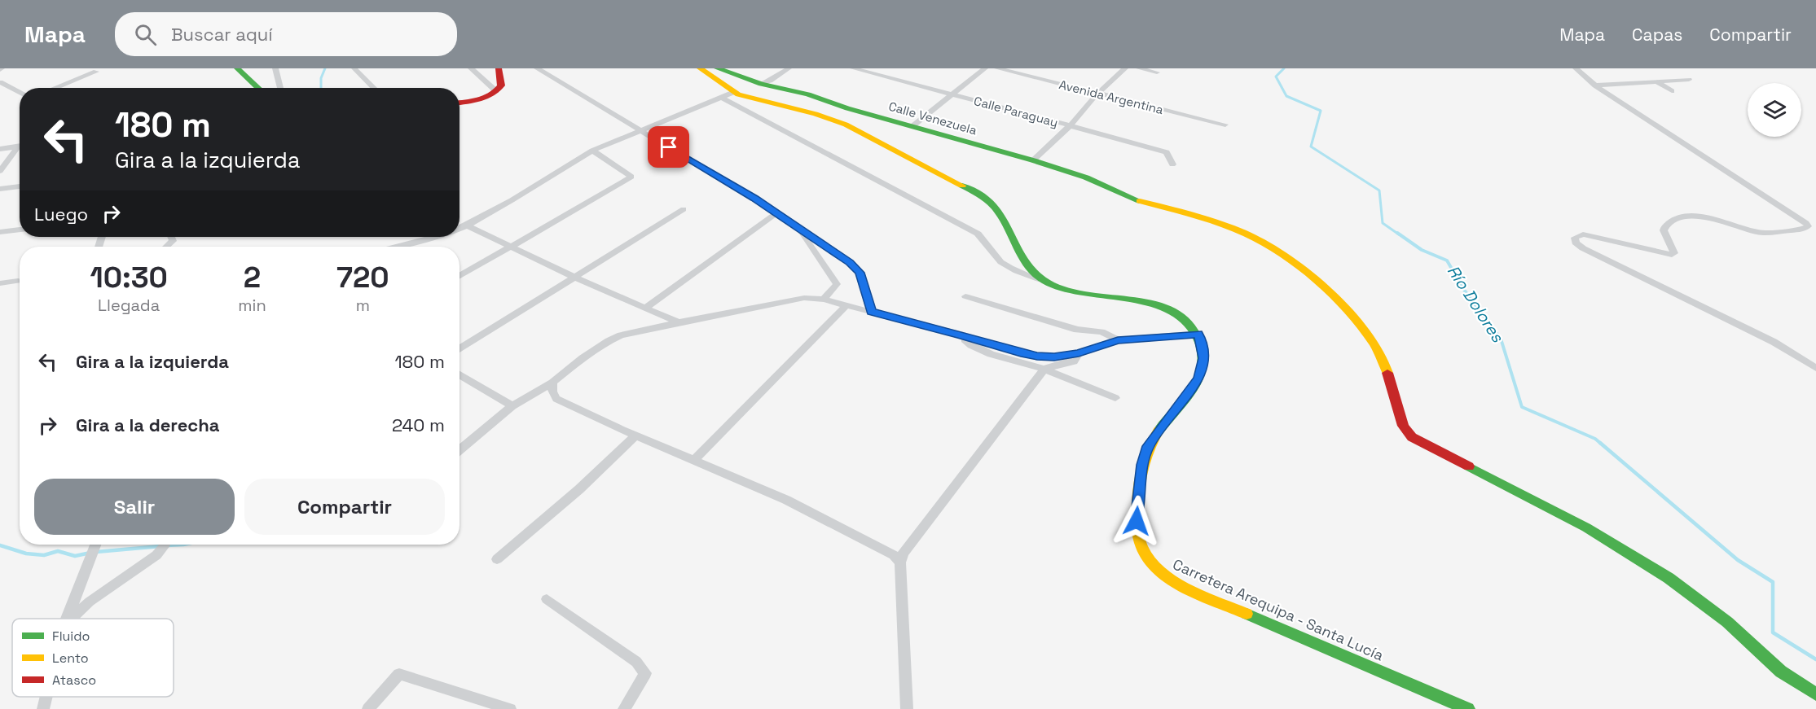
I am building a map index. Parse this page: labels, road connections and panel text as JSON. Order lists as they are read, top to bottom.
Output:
{
  "streets": {
    "main road": ["Calle Venezuela", "Carretera Arequipa - Santa Lucía"],
    "street": ["Avenida Argentina", "Calle Paraguay"]
  },
  "water": ["Río Dolores"],
  "legend": ["Fluido", "Lento", "Atasco"],
  "page": {
    "header": "Mapa",
    "search": "Buscar aquí",
    "nav": ["Mapa", "Capas", "Compartir"],
    "turn": ["180 m", "Gira a la izquierda"],
    "then": "Luego",
    "eta": [
      "10:30",
      "Llegada",
      "2",
      "min",
      "720",
      "m"
    ],
    "list": [
      {
        "name": "Gira a la izquierda",
        "value": "180 m"
      },
      {
        "name": "Gira a la derecha",
        "value": "240 m"
      }
    ],
    "buttons": ["Salir", "Compartir"]
  }
}
